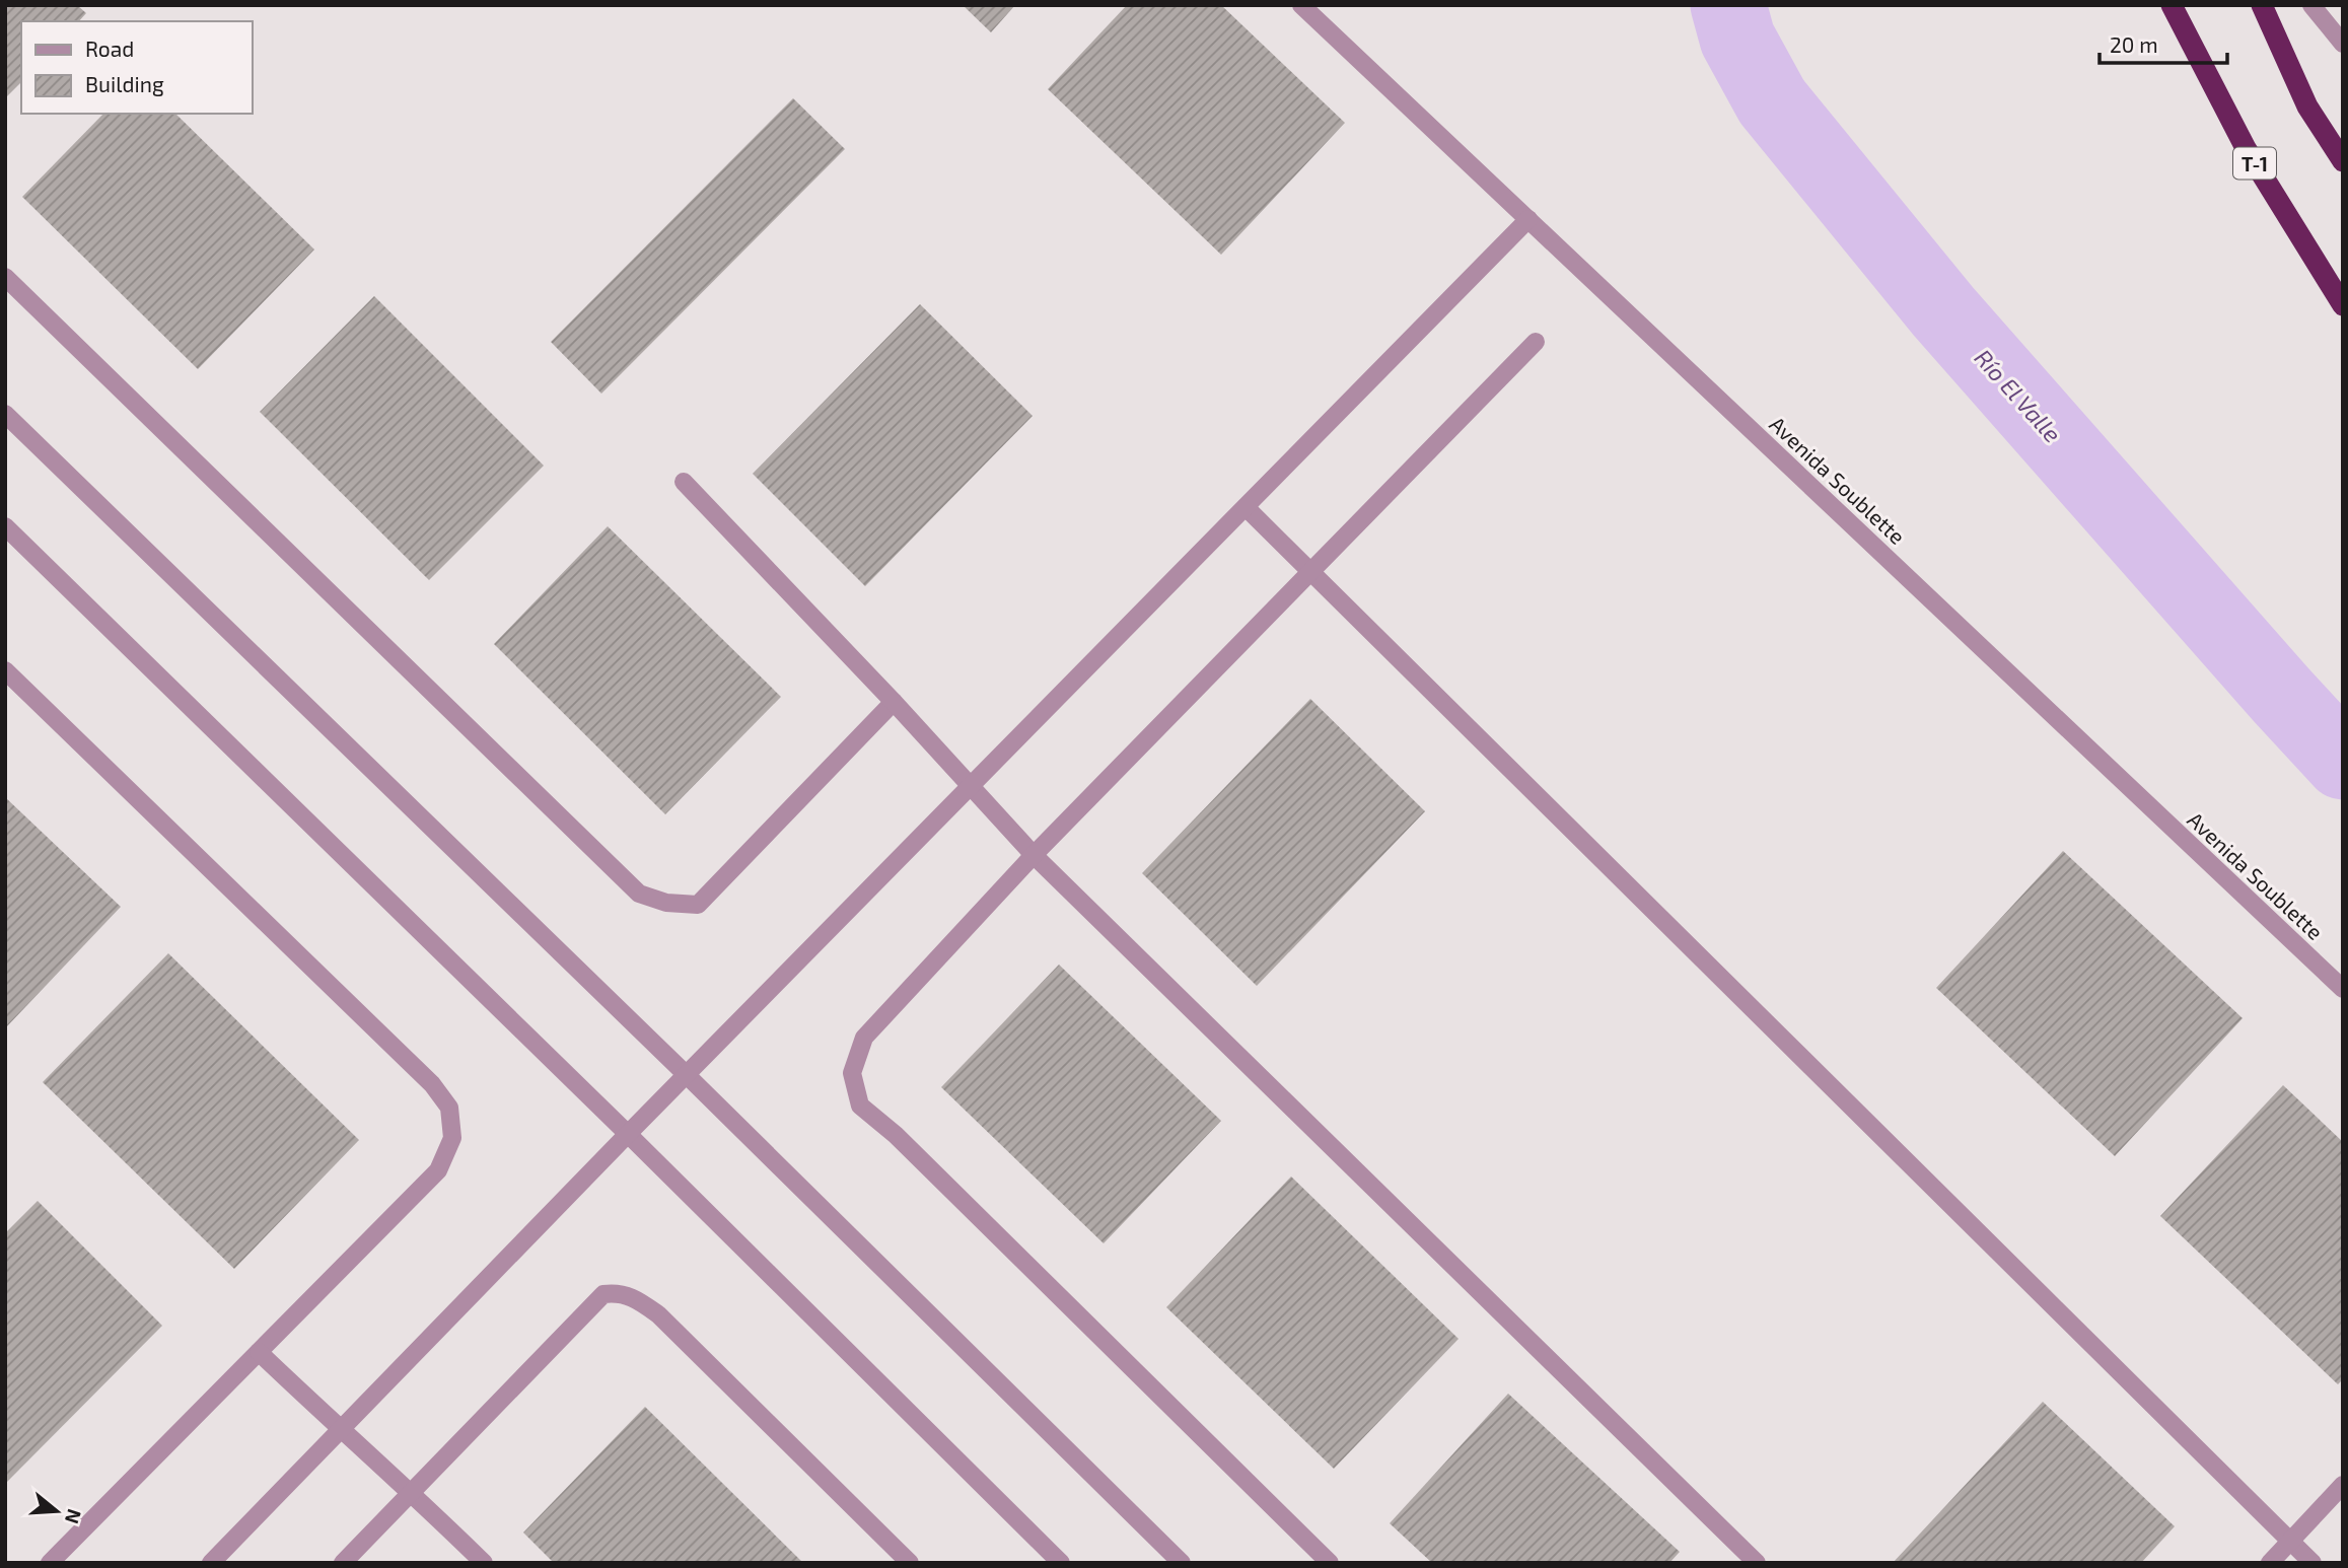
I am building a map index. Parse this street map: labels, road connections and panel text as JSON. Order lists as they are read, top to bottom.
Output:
{
  "streets": {
    "highway": ["T-1"],
    "street": ["Avenida Soublette"]
  },
  "water": ["Río El Valle"],
  "legend": ["Road", "Building"],
  "scale_bar": "20 m",
  "north": "right"
}
